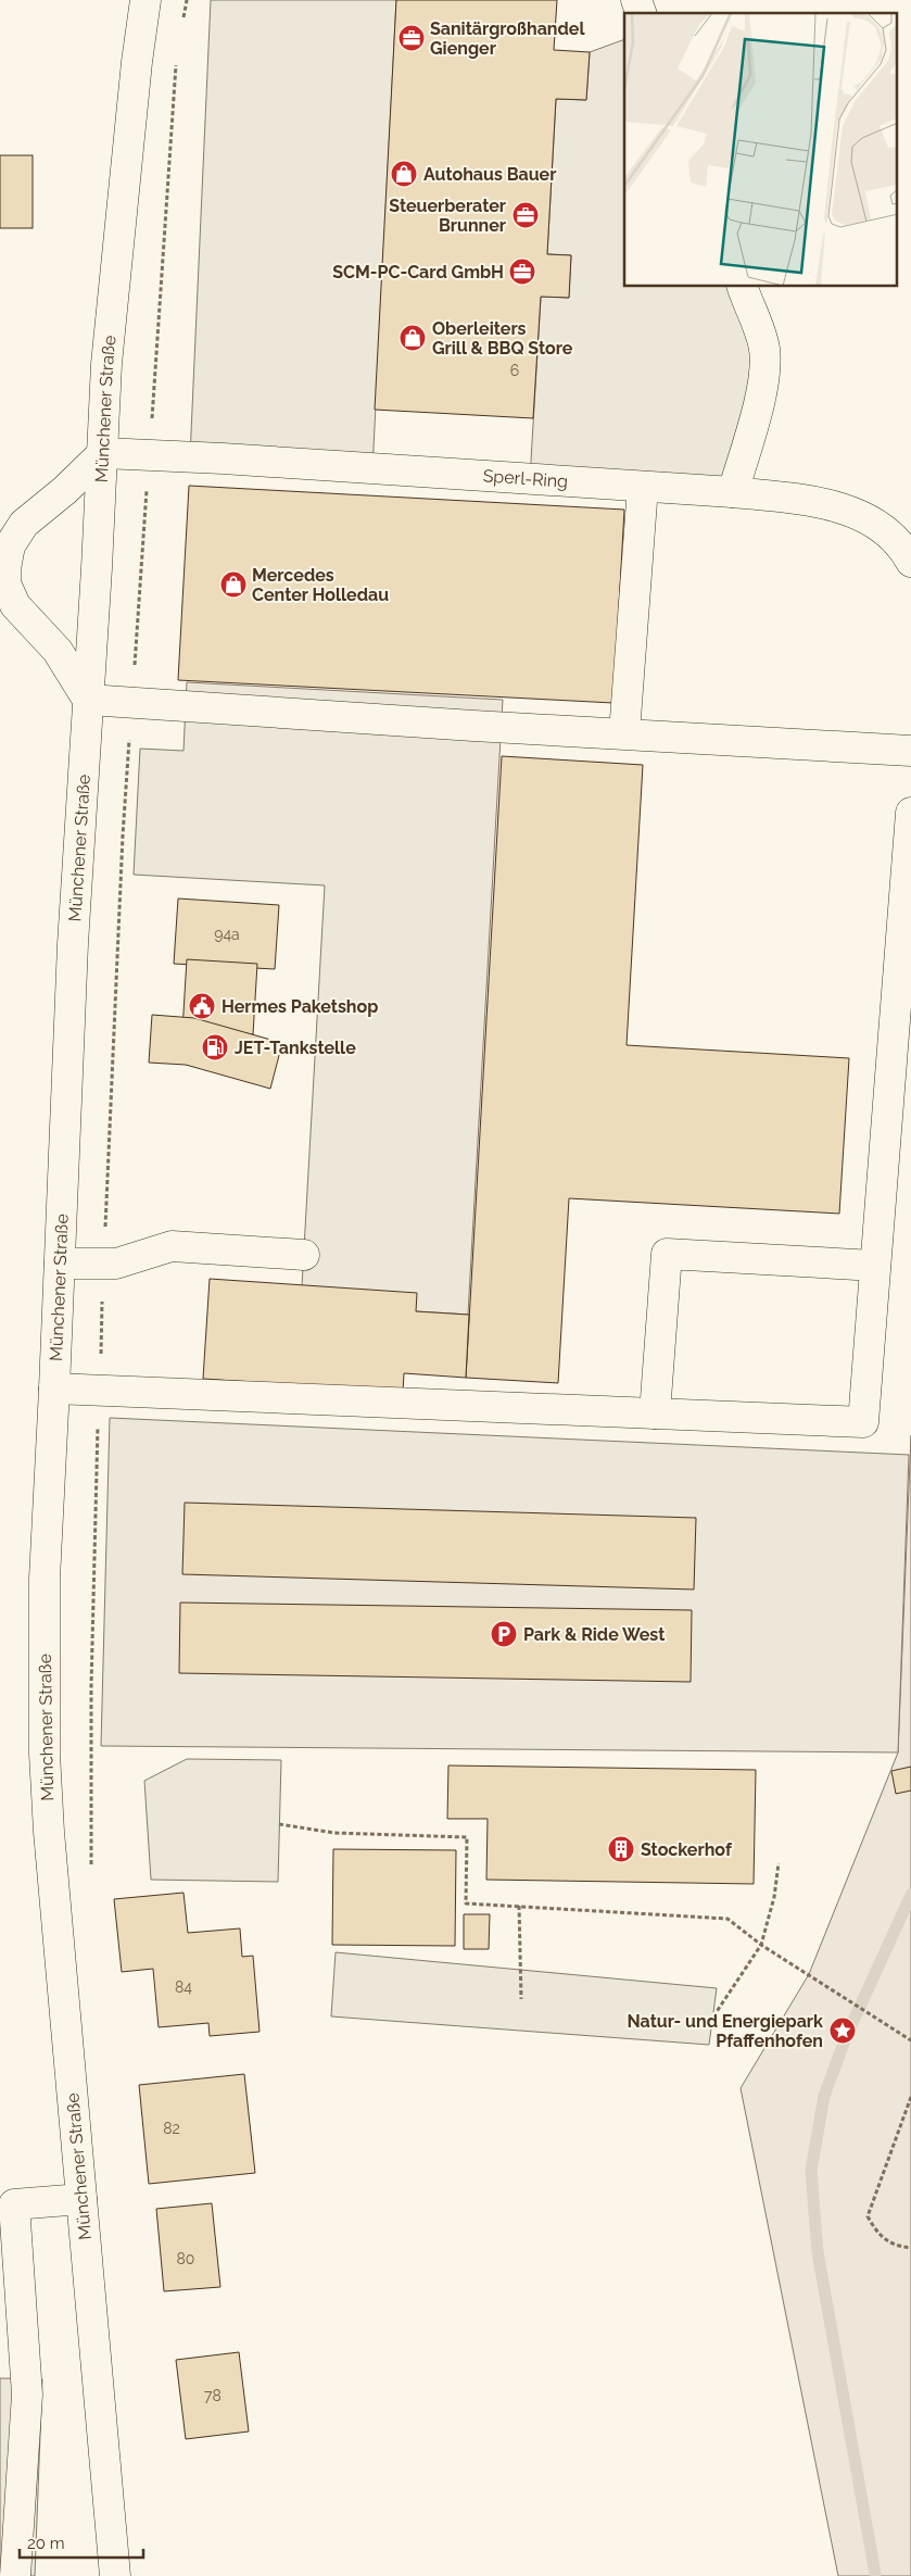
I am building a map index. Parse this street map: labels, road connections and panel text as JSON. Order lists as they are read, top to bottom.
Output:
{
  "streets": {
    "main road": ["Münchener Straße", "Sperl-Ring"]
  },
  "crossings": [
    ["Münchener Straße", "Sperl-Ring"]
  ],
  "places": {
    "office": ["Sanitärgroßhandel Gienger", "Steuerberater Brunner", "SCM-PC-Card GmbH"],
    "shop": ["Autohaus Bauer", "Oberleiters Grill & BBQ Store", "Mercedes Center Holledau"],
    "public building": ["Hermes Paketshop"],
    "fuel station": ["JET-Tankstelle"],
    "parking": ["Park & Ride West"],
    "building": ["Stockerhof"],
    "place": ["Natur- und Energiepark Pfaffenhofen"]
  },
  "house_numbers": [
    "6",
    "94a",
    "84",
    "82",
    "80",
    "78"
  ],
  "scale_bar": "20 m"
}
